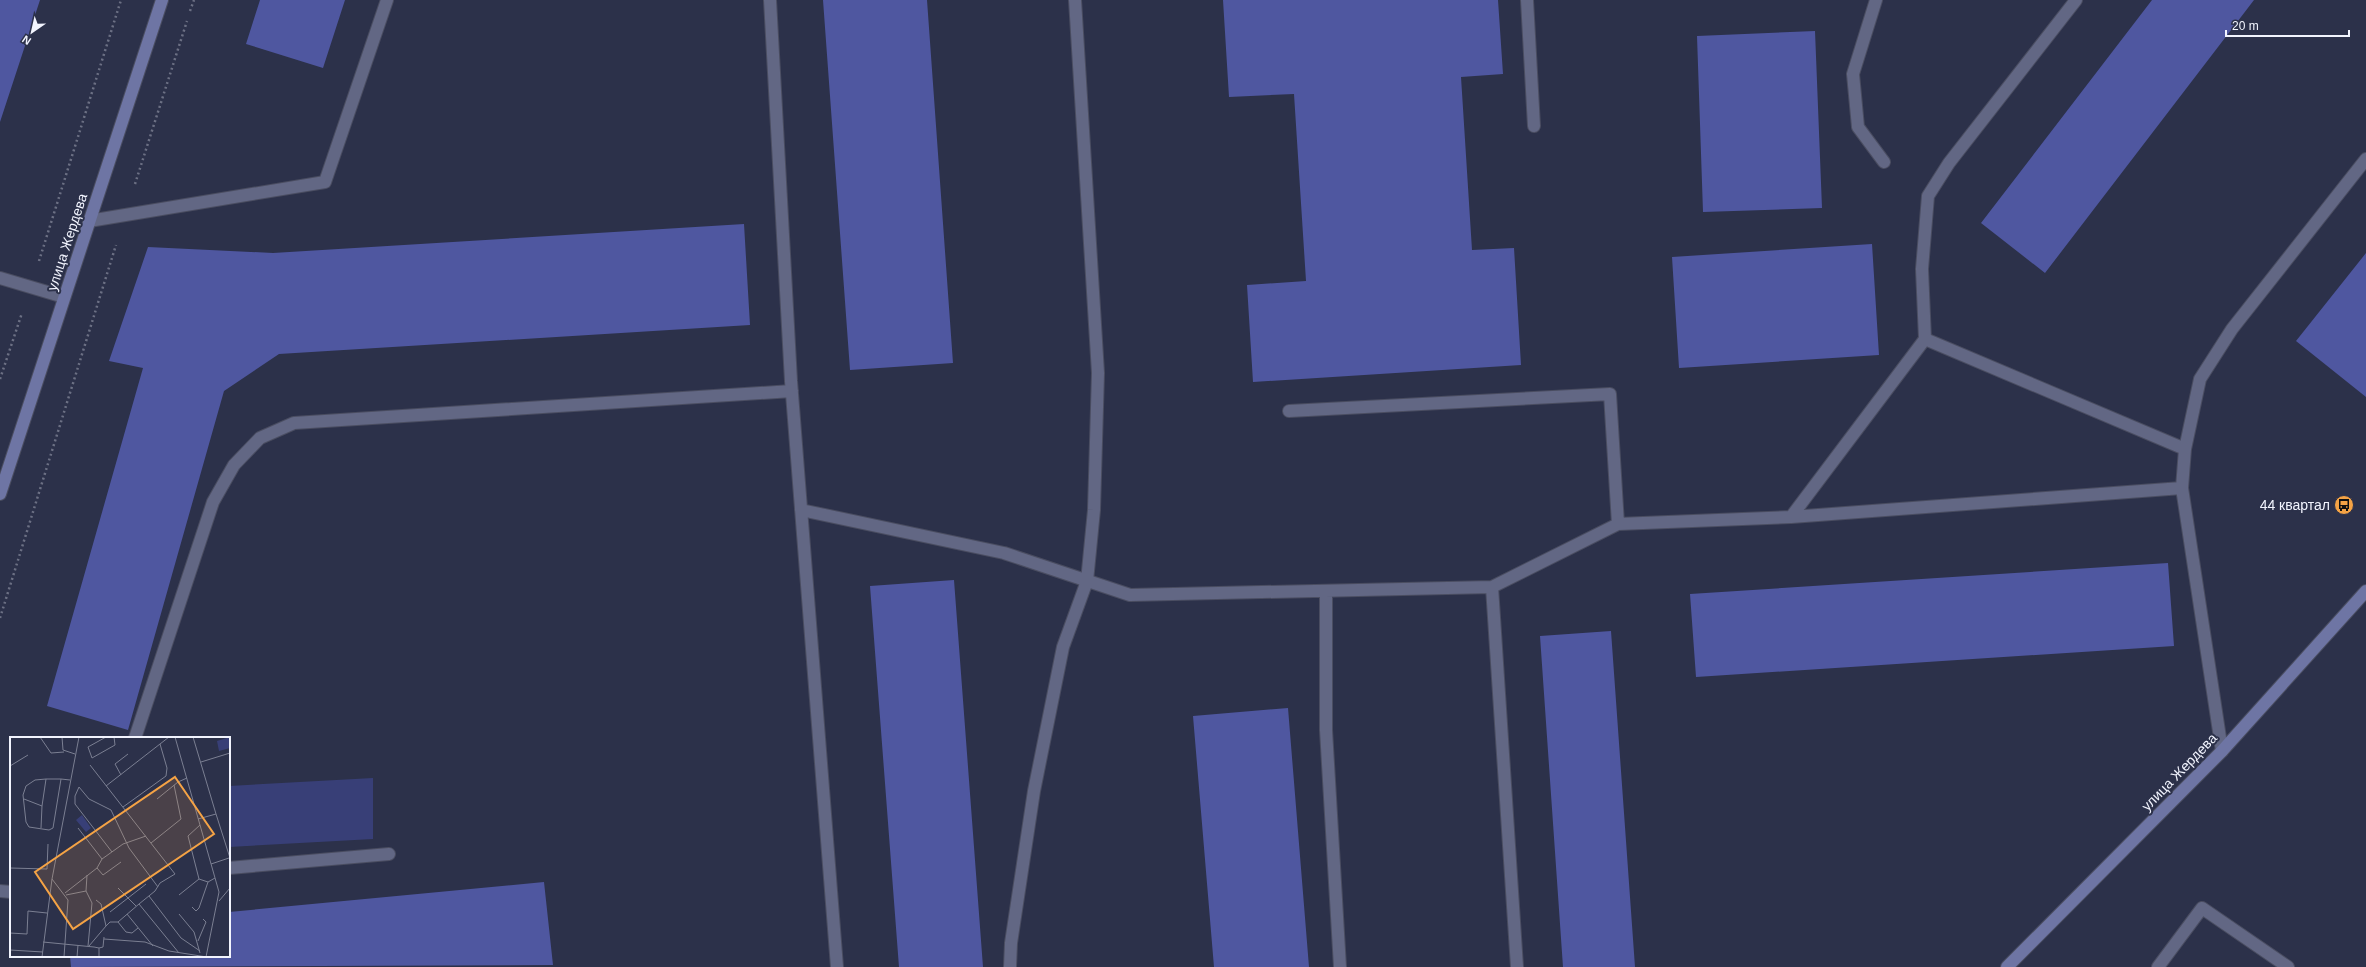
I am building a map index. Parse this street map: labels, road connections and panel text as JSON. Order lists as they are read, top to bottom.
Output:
{
  "streets": {
    "main road": ["улица Жердева"]
  },
  "places": {
    "bus stop": ["44 квартал"]
  },
  "scale_bar": "20 m",
  "north": "bottom left"
}
